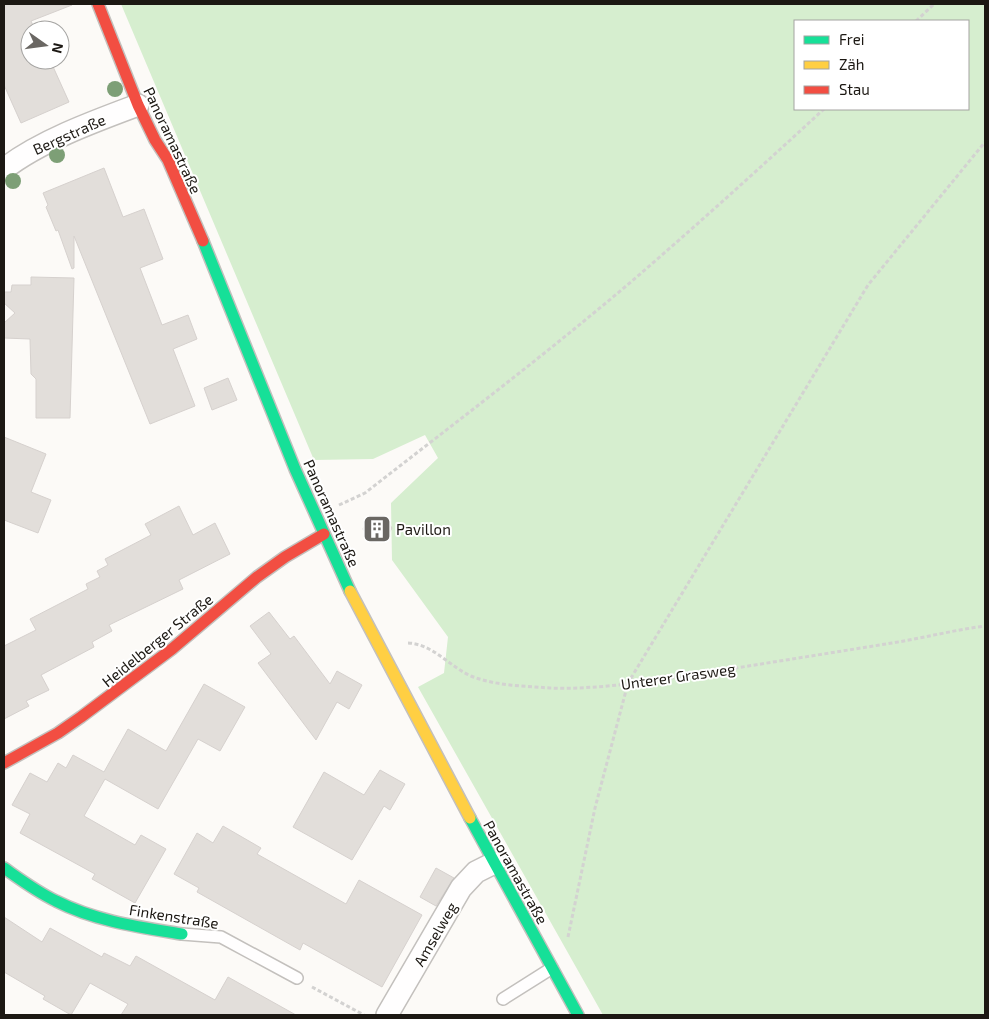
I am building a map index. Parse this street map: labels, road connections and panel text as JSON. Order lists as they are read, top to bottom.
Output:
{
  "streets": {
    "street": [
      "Bergstraße",
      "Panoramastraße",
      "Heidelberger Straße",
      "Finkenstraße",
      "Amselweg"
    ],
    "path": ["Unterer Grasweg"]
  },
  "crossings": [
    ["Bergstraße", "Panoramastraße"],
    ["Panoramastraße", "Heidelberger Straße"],
    ["Panoramastraße", "Unterer Grasweg"],
    ["Panoramastraße", "Amselweg"]
  ],
  "places": {
    "building": ["Pavillon"]
  },
  "legend": ["Frei", "Zäh", "Stau"],
  "north": "right"
}
